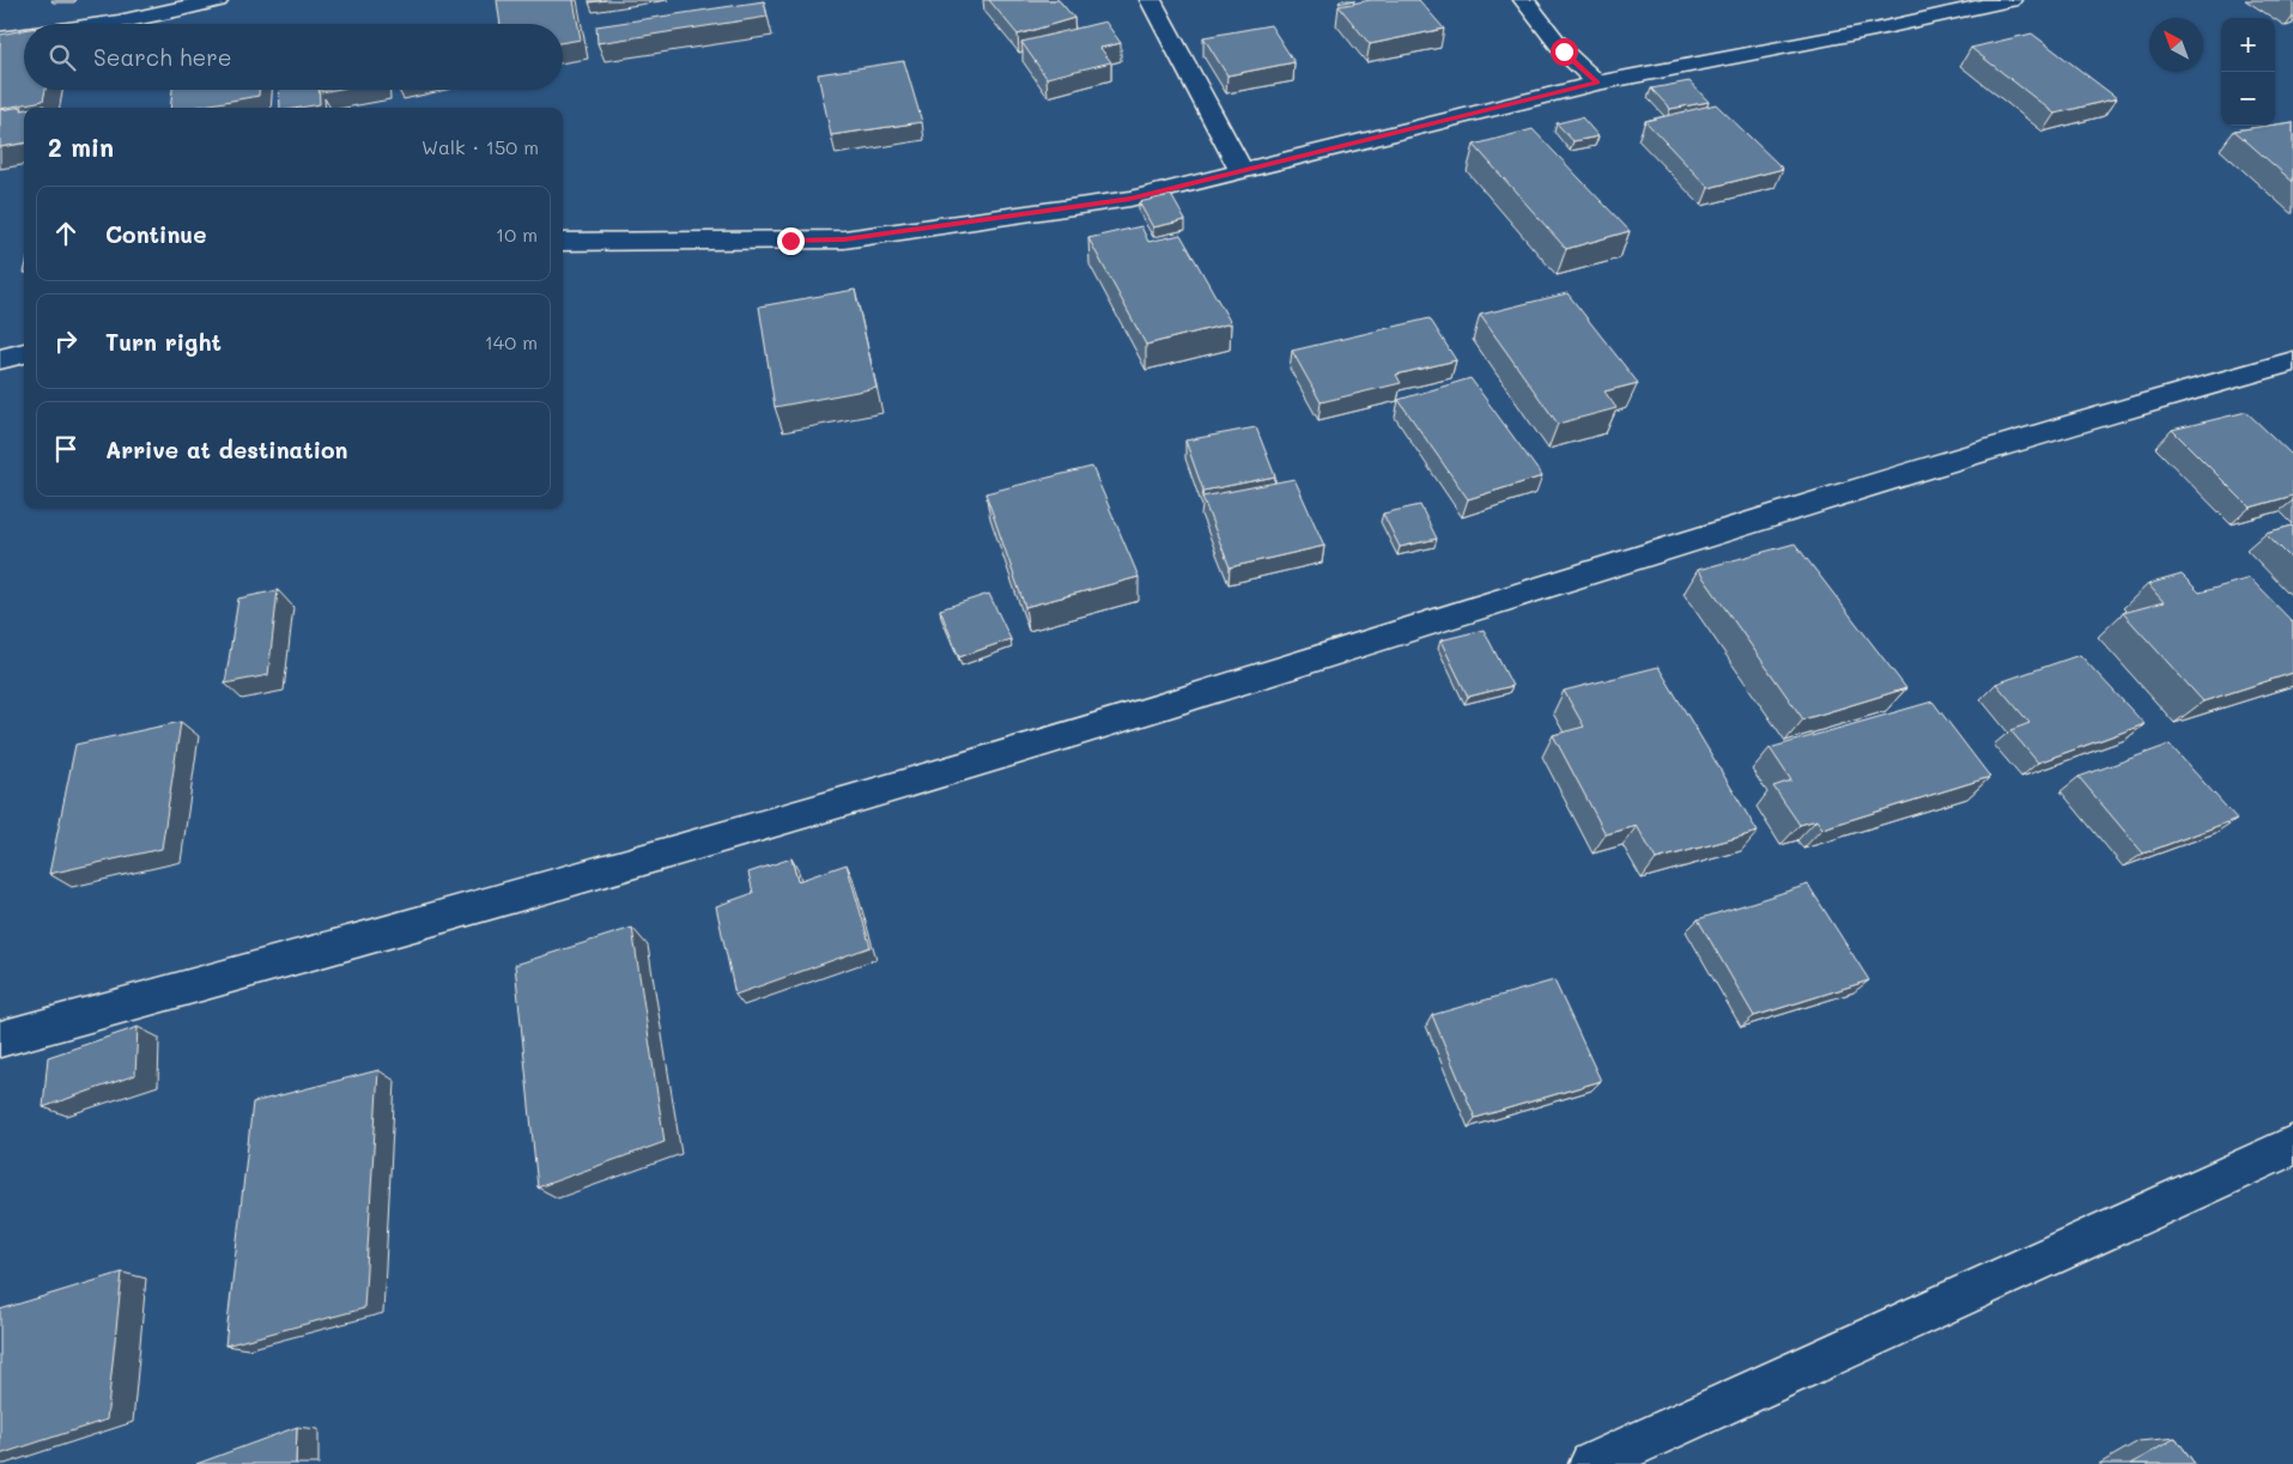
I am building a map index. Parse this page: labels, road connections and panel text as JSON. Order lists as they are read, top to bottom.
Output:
{
  "north": "top left",
  "page": {
    "map_buttons": ["+", "−"],
    "search": "Search here",
    "heading": ["2 min", "Walk · 150 m"],
    "list": [
      ["Continue", "10 m"],
      ["Turn right", "140 m"],
      "Arrive at destination"
    ]
  }
}
